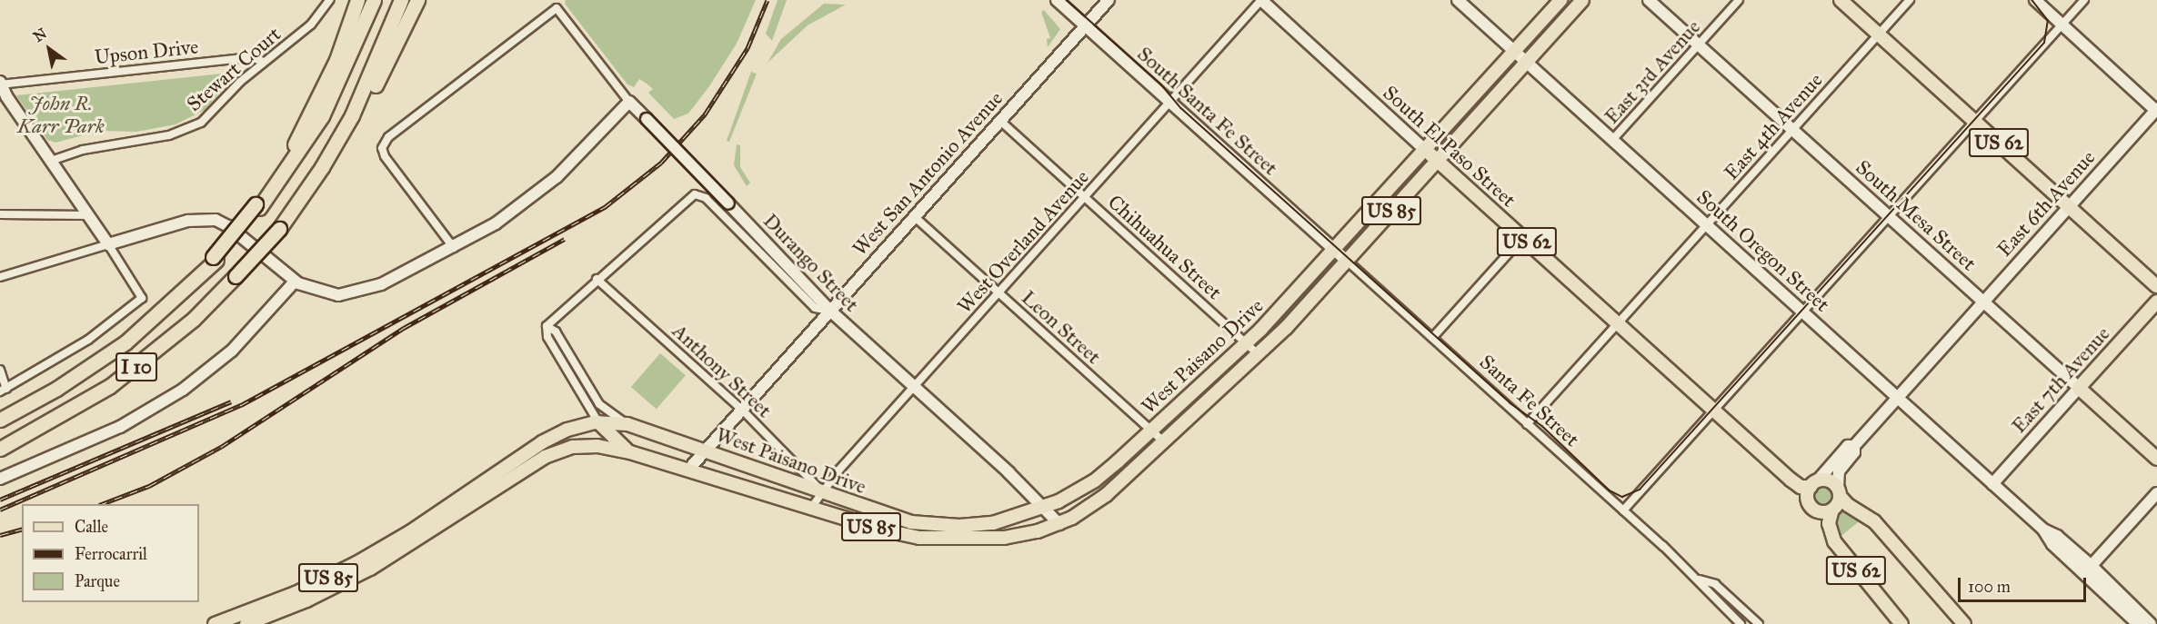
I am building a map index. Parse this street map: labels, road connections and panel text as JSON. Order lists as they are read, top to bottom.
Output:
{
  "streets": {
    "highway": ["I 10"],
    "main road": [
      "US 62",
      "South El Paso Street",
      "US 85",
      "South Mesa Street",
      "West Paisano Drive",
      "East 7th Avenue"
    ],
    "street": [
      "Upson Drive",
      "Stewart Court",
      "East 3rd Avenue",
      "South Santa Fe Street",
      "East 4th Avenue",
      "West San Antonio Avenue",
      "East 6th Avenue",
      "West Overland Avenue",
      "Chihuahua Street",
      "South Oregon Street",
      "Durango Street",
      "Leon Street",
      "Anthony Street",
      "Santa Fe Street"
    ]
  },
  "crossings": [
    ["Upson Drive", "Stewart Court"],
    ["East 3rd Avenue", "South Mesa Street"],
    ["East 3rd Avenue", "South Oregon Street"],
    ["South Santa Fe Street", "West San Antonio Avenue"],
    ["South Santa Fe Street", "West Overland Avenue"],
    ["South Santa Fe Street", "West Paisano Drive"],
    ["South Santa Fe Street", "Santa Fe Street"],
    ["East 4th Avenue", "US 62"],
    ["East 4th Avenue", "South El Paso Street"],
    ["East 4th Avenue", "South Mesa Street"],
    ["East 4th Avenue", "South Oregon Street"],
    ["East 4th Avenue", "Santa Fe Street"],
    ["US 62", "South El Paso Street"],
    ["US 62", "East 6th Avenue"],
    ["South El Paso Street", "East 6th Avenue"],
    ["South El Paso Street", "West Overland Avenue"],
    ["South El Paso Street", "West Paisano Drive"],
    ["West San Antonio Avenue", "Chihuahua Street"],
    ["West San Antonio Avenue", "Durango Street"],
    ["West San Antonio Avenue", "Leon Street"],
    ["West San Antonio Avenue", "West Paisano Drive"],
    ["West San Antonio Avenue", "Anthony Street"],
    ["East 6th Avenue", "South Mesa Street"],
    ["East 6th Avenue", "South Oregon Street"],
    ["South Mesa Street", "East 7th Avenue"],
    ["West Overland Avenue", "Chihuahua Street"],
    ["West Overland Avenue", "Durango Street"],
    ["West Overland Avenue", "Leon Street"],
    ["West Overland Avenue", "West Paisano Drive"],
    ["West Overland Avenue", "Anthony Street"],
    ["Chihuahua Street", "West Paisano Drive"],
    ["South Oregon Street", "West Paisano Drive"],
    ["South Oregon Street", "East 7th Avenue"],
    ["Durango Street", "West Paisano Drive"],
    ["Leon Street", "West Paisano Drive"],
    ["West Paisano Drive", "Anthony Street"],
    ["West Paisano Drive", "Santa Fe Street"]
  ],
  "parks": ["John R. Karr Park"],
  "legend": ["Calle", "Ferrocarril", "Parque"],
  "scale_bar": "100 m",
  "north": "top left"
}
